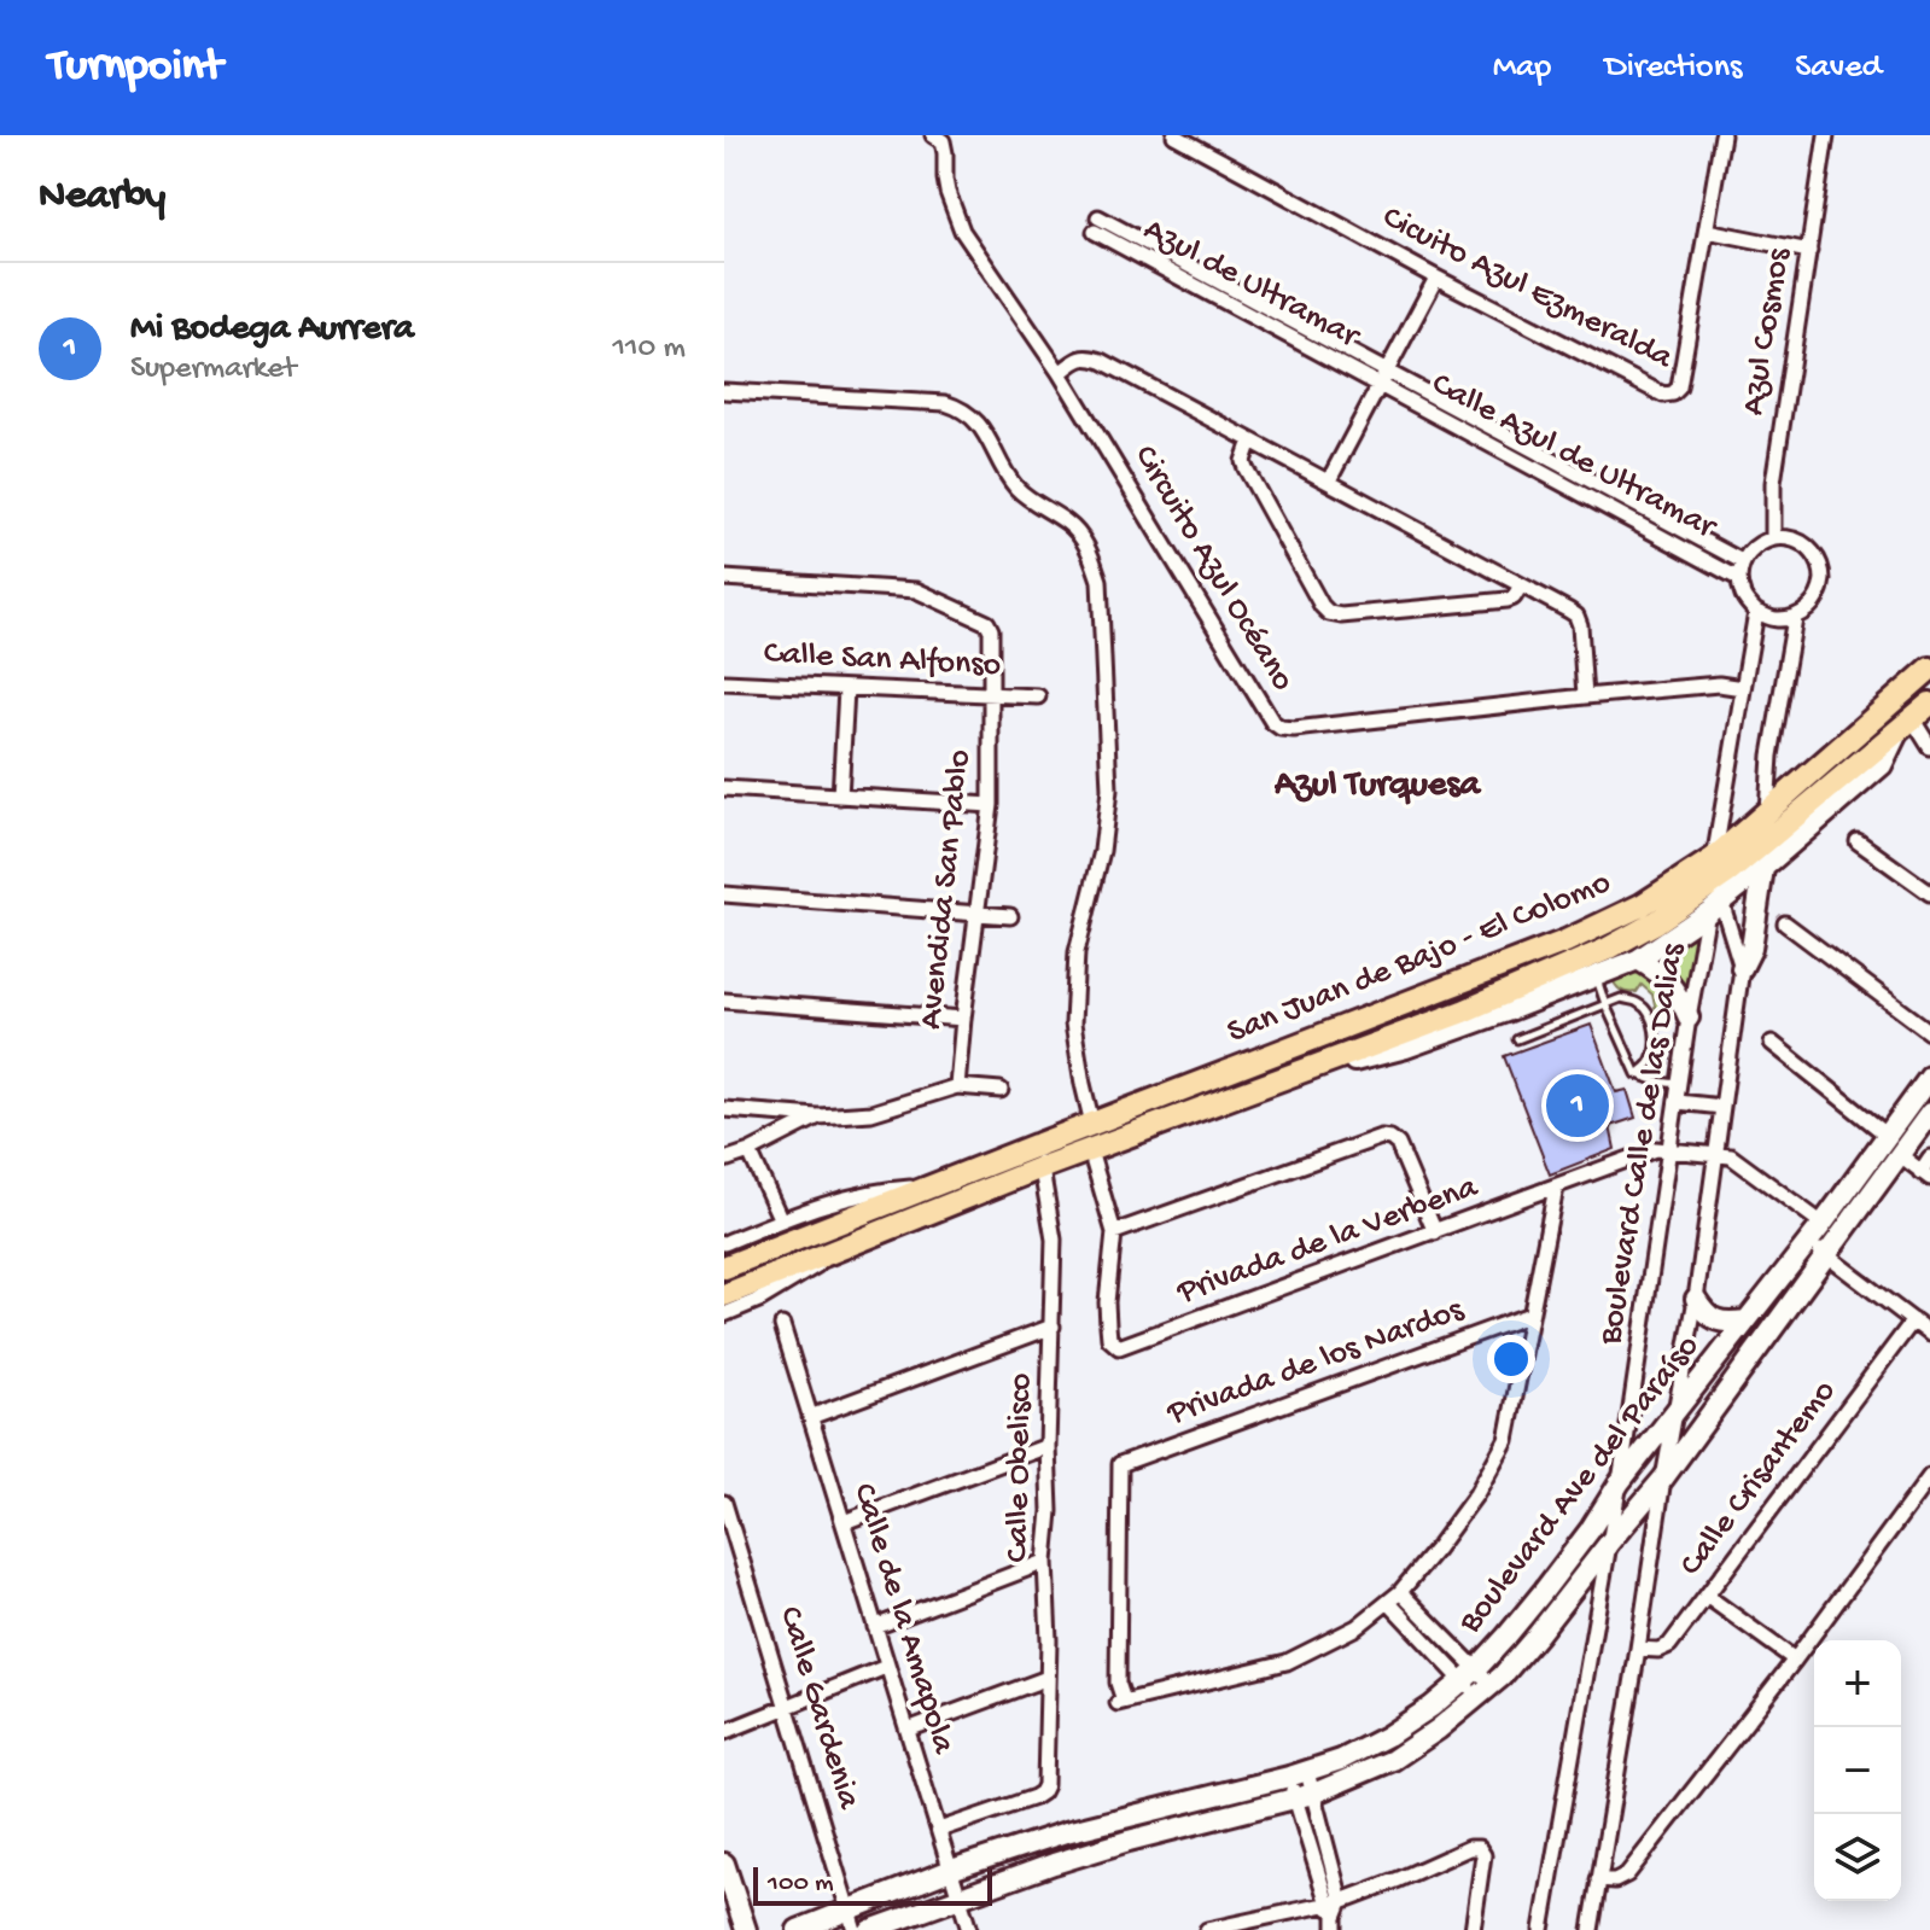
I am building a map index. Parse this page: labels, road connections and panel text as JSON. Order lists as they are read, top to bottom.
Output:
{
  "streets": {
    "main road": ["San Juan de Bajo - El Colomo"],
    "street": [
      "Azul de Ultramar",
      "Cicuito Azul Ezmeralda",
      "Azul Cosmos",
      "Calle Azul de Ultramar",
      "Circuito Azul Océano",
      "Calle San Alfonso",
      "Avendida San Pablo",
      "Boulevard Calle de las Dalias",
      "Privada de la Verbena",
      "Privada de los Nardos",
      "Calle Obelisco",
      "Calle Crisantemo",
      "Boulevard Ave del Paraíso",
      "Calle de la Amapola",
      "Calle Gardenia"
    ]
  },
  "crossings": [
    ["Azul de Ultramar", "Calle Azul de Ultramar"],
    ["Azul Cosmos", "Calle Azul de Ultramar"],
    ["Azul Cosmos", "Boulevard Calle de las Dalias"],
    ["Calle Azul de Ultramar", "Boulevard Calle de las Dalias"],
    ["Circuito Azul Océano", "Boulevard Calle de las Dalias"],
    ["Calle San Alfonso", "Avendida San Pablo"],
    ["San Juan de Bajo - El Colomo", "Boulevard Calle de las Dalias"],
    ["San Juan de Bajo - El Colomo", "Calle Obelisco"],
    ["Boulevard Calle de las Dalias", "Privada de la Verbena"],
    ["Boulevard Calle de las Dalias", "Calle Crisantemo"],
    ["Boulevard Calle de las Dalias", "Boulevard Ave del Paraíso"],
    ["Privada de la Verbena", "Boulevard Ave del Paraíso"],
    ["Calle Obelisco", "Calle de la Amapola"],
    ["Boulevard Ave del Paraíso", "Calle de la Amapola"],
    ["Boulevard Ave del Paraíso", "Calle Gardenia"]
  ],
  "districts": ["Azul Turquesa"],
  "scale_bar": "100 m",
  "page": {
    "header": "Turnpoint",
    "nav": ["Map", "Directions", "Saved"],
    "heading": "Nearby",
    "list": [
      {
        "mark": "1",
        "name": "Mi Bodega Aurrera",
        "note": "Supermarket",
        "value": "110 m"
      }
    ],
    "pins": "1",
    "map_buttons": ["+", "−"],
    "scale": "100 m"
  }
}
